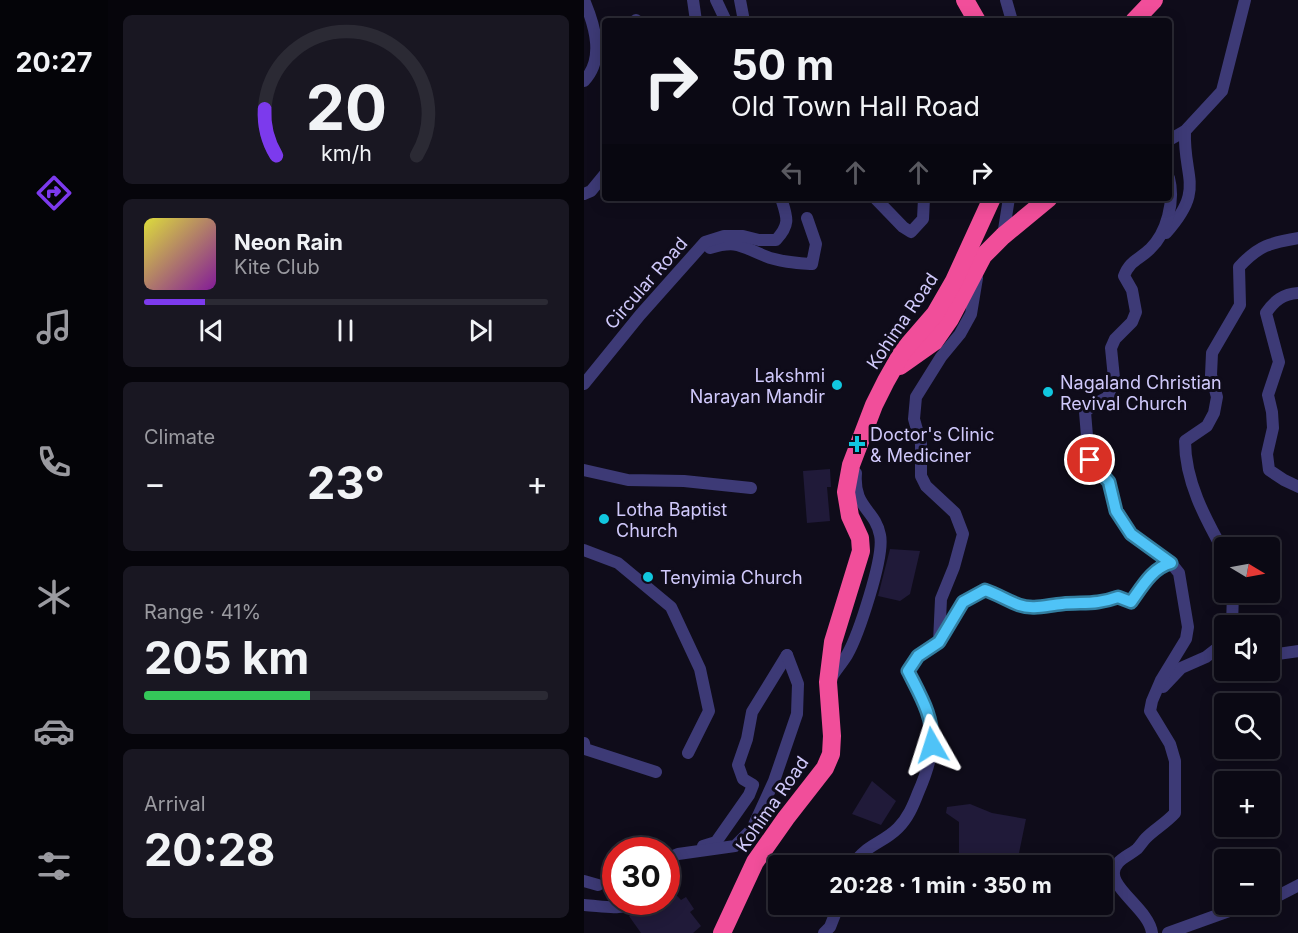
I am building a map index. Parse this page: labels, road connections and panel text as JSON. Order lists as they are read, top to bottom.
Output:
{
  "streets": {
    "highway": ["Kohima Road"],
    "street": ["Circular Road"]
  },
  "places": {
    "other": [
      "Lakshmi Narayan Mandir",
      "Nagaland Christian Revival Church",
      "Lotha Baptist Church",
      "Tenyimia Church"
    ],
    "health": ["Doctor's Clinic & Mediciner"]
  },
  "north": "right",
  "page": {
    "tabs": "20:27",
    "turn": ["50 m", "Old Town Hall Road"],
    "song": ["Neon Rain", "Kite Club"],
    "tile": [
      "Climate",
      ["Range · 41%", "205 km"],
      ["Arrival", "20:28"]
    ],
    "heat": ["−", "23°", "+"],
    "map_buttons": ["+", "−"],
    "limit": "30",
    "trip": "20:28 · 1 min · 350 m",
    "gauge": ["20", "km/h"]
  }
}
